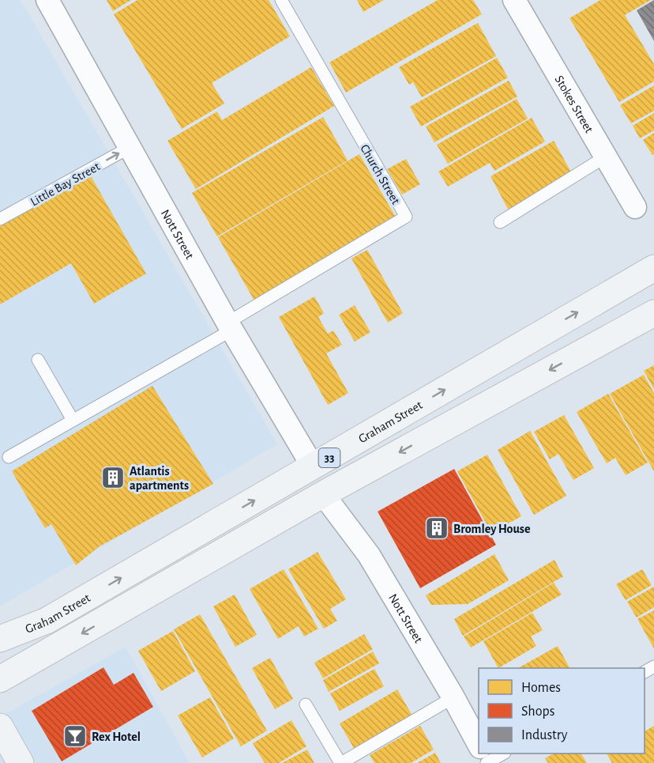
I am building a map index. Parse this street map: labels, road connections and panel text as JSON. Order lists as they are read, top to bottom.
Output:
{
  "streets": {
    "main road": ["Graham Street", "33"],
    "street": ["Stokes Street", "Nott Street"],
    "lane": ["Church Street", "Little Bay Street"]
  },
  "crossings": [
    ["Church Street", "Nott Street"],
    ["Little Bay Street", "Nott Street"],
    ["Nott Street", "Graham Street"],
    ["Nott Street", "33"]
  ],
  "one_way": ["Little Bay Street"],
  "places": {
    "building": ["Atlantis apartments", "Bromley House"],
    "bar": ["Rex Hotel"]
  },
  "legend": ["Homes", "Shops", "Industry"]
}
